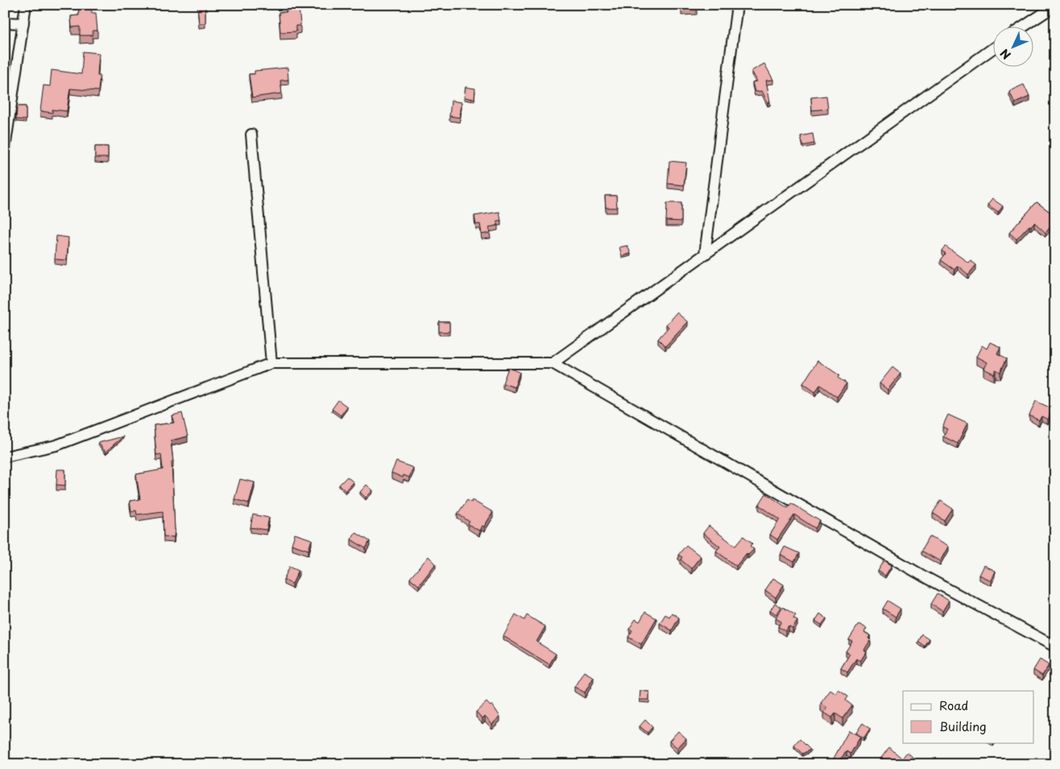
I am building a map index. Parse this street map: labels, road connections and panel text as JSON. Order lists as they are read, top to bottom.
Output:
{
  "legend": ["Road", "Building"],
  "north": "bottom left"
}
